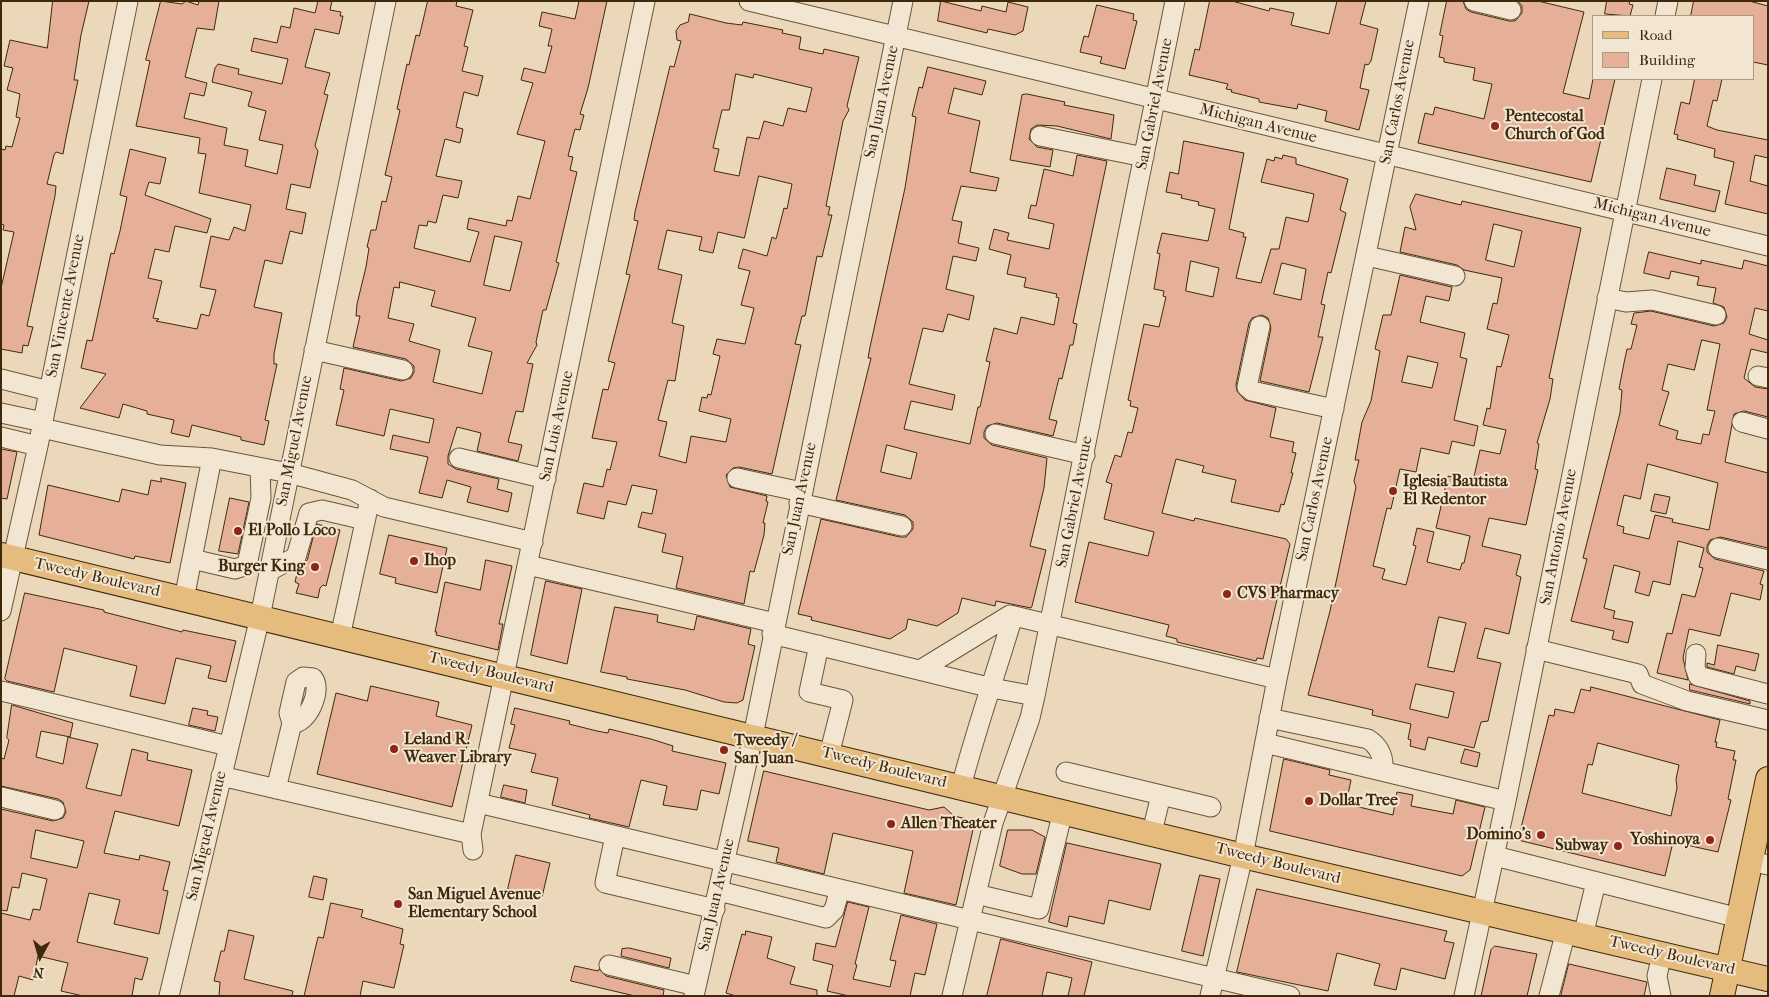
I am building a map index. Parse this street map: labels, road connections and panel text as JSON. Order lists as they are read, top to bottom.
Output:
{
  "streets": {
    "main road": ["Tweedy Boulevard"],
    "street": [
      "San Juan Avenue",
      "San Carlos Avenue",
      "San Gabriel Avenue",
      "Michigan Avenue",
      "San Vincente Avenue",
      "San Luis Avenue",
      "San Miguel Avenue",
      "San Antonio Avenue"
    ]
  },
  "crossings": [
    ["San Juan Avenue", "Michigan Avenue"],
    ["San Juan Avenue", "Tweedy Boulevard"],
    ["San Carlos Avenue", "Michigan Avenue"],
    ["San Carlos Avenue", "Tweedy Boulevard"],
    ["San Gabriel Avenue", "Michigan Avenue"],
    ["San Gabriel Avenue", "Tweedy Boulevard"],
    ["Michigan Avenue", "San Antonio Avenue"],
    ["San Vincente Avenue", "Tweedy Boulevard"],
    ["San Luis Avenue", "Tweedy Boulevard"],
    ["San Miguel Avenue", "Tweedy Boulevard"],
    ["San Antonio Avenue", "Tweedy Boulevard"]
  ],
  "places": [
    "Pentecostal Church of God",
    "Iglesia Bautista El Redentor",
    "El Pollo Loco",
    "Ihop",
    "Burger King",
    "CVS Pharmacy",
    "Leland R. Weaver Library",
    "Tweedy / San Juan",
    "Dollar Tree",
    "Allen Theater",
    "Domino's",
    "Yoshinoya",
    "Subway",
    "San Miguel Avenue Elementary School"
  ],
  "legend": ["Road", "Building"],
  "north": "bottom"
}
